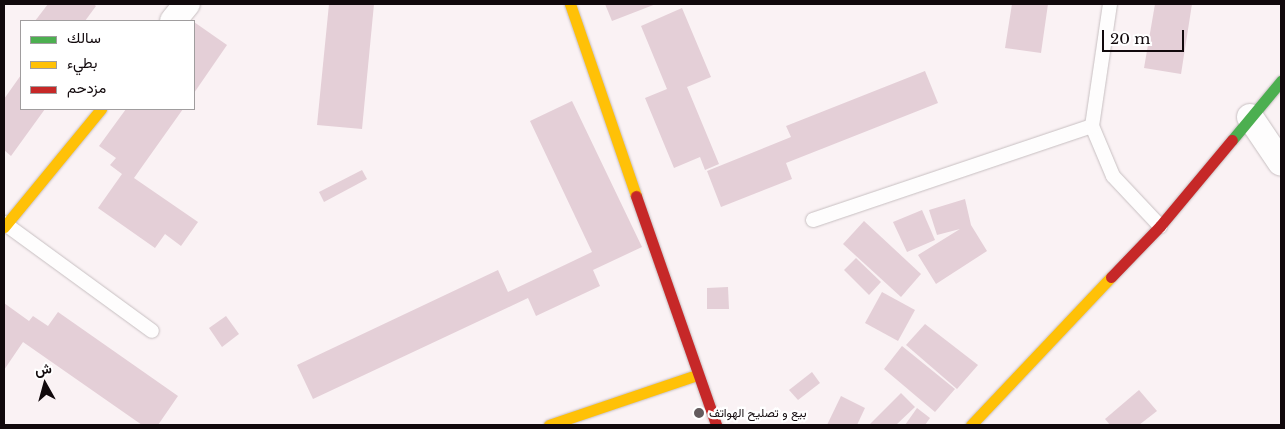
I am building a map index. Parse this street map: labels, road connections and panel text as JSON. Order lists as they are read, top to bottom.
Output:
{
  "places": ["بيع و تصليح الهواتف"],
  "legend": ["سالك", "بطيء", "مزدحم"],
  "scale_bar": "20 m",
  "north": "top"
}
